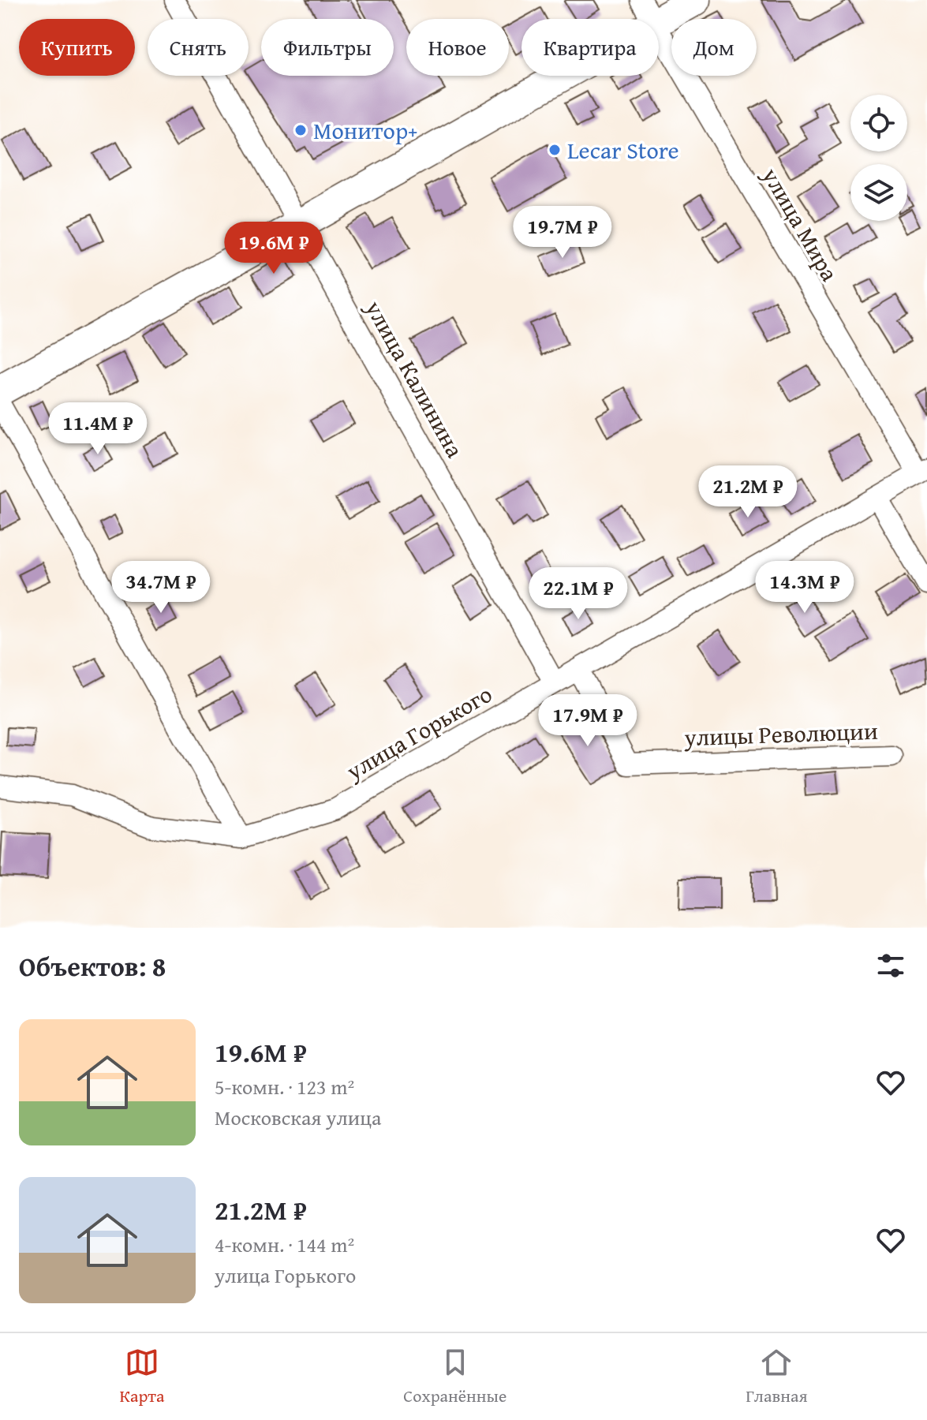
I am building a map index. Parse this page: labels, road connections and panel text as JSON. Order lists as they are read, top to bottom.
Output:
{
  "streets": {
    "street": [
      "улица Мира",
      "улица Калинина",
      "улица Горького",
      "улицы Революции"
    ]
  },
  "crossings": [
    ["улица Мира", "улица Горького"],
    ["улица Калинина", "улица Горького"],
    ["улица Горького", "улицы Революции"]
  ],
  "places": ["Монитор+", "Lecar Store"],
  "page": {
    "chip": [
      "Купить",
      "Снять",
      "Фильтры",
      "Новое",
      "Квартира",
      "Дом"
    ],
    "price": [
      "19.7M ₽",
      "19.6M ₽",
      "11.4M ₽",
      "21.2M ₽",
      "34.7M ₽",
      "14.3M ₽",
      "22.1M ₽",
      "17.9M ₽"
    ],
    "heading": "Объектов: 8",
    "list": [
      {
        "name": "19.6M ₽",
        "note": "5-комн. · 123 m² · Московская улица"
      },
      {
        "name": "21.2M ₽",
        "note": "4-комн. · 144 m² · улица Горького"
      }
    ],
    "tabs": ["Карта", "Сохранённые", "Главная"]
  }
}
